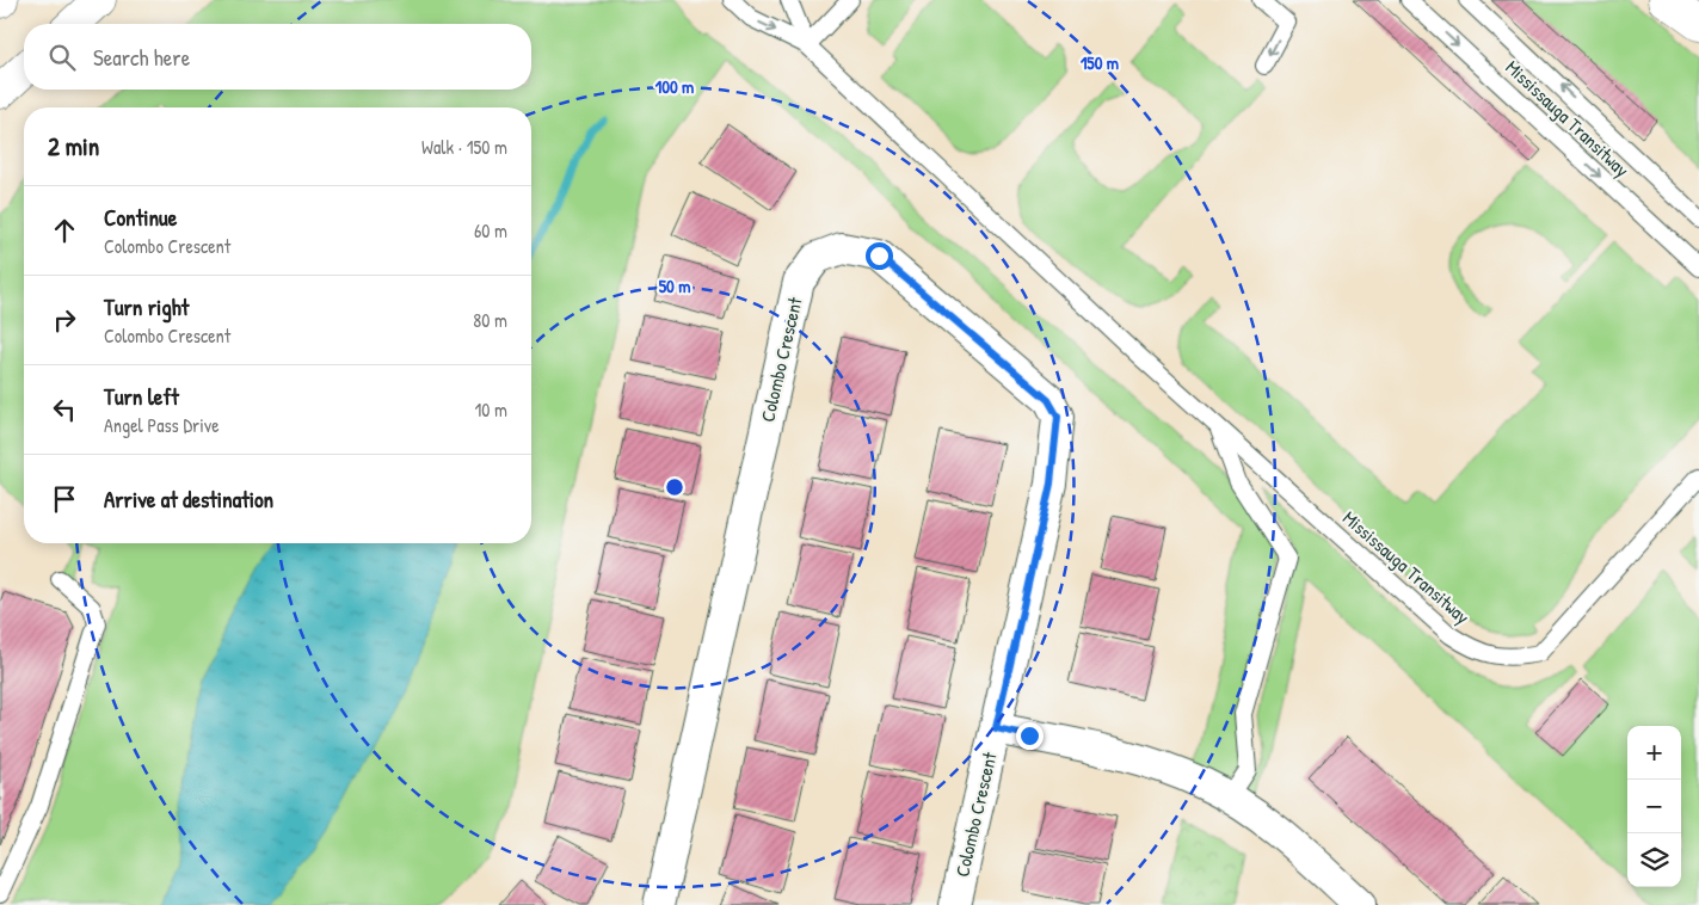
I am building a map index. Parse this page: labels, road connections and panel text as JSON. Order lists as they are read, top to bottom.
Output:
{
  "streets": {
    "street": ["Colombo Crescent"],
    "lane": ["Mississauga Transitway"]
  },
  "page": {
    "search": "Search here",
    "heading": ["2 min", "Walk · 150 m"],
    "list": [
      ["Continue", "Colombo Crescent", "60 m"],
      ["Turn right", "Colombo Crescent", "80 m"],
      ["Turn left", "Angel Pass Drive", "10 m"],
      "Arrive at destination"
    ],
    "map_buttons": ["+", "−"]
  },
  "rings": ["150 m", "100 m", "50 m"]
}
